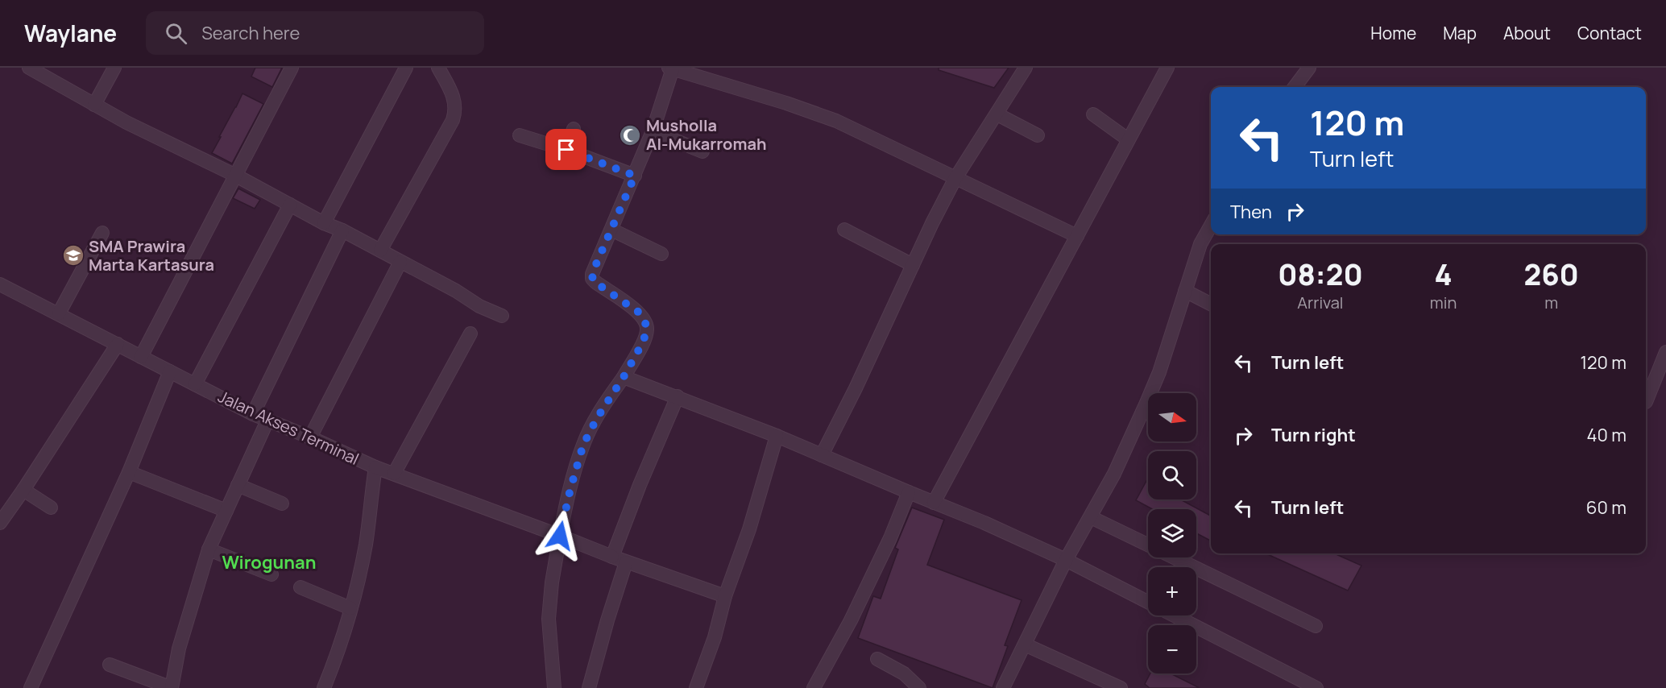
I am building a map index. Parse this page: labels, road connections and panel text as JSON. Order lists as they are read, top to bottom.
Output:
{
  "streets": {
    "street": ["Jalan Akses Terminal"]
  },
  "districts": ["Wirogunan"],
  "places": {
    "mosque": ["Musholla Al-Mukarromah"],
    "school or university": ["SMA Prawira Marta Kartasura"]
  },
  "north": "right",
  "page": {
    "header": "Waylane",
    "search": "Search here",
    "nav": [
      "Home",
      "Map",
      "About",
      "Contact"
    ],
    "turn": ["120 m", "Turn left"],
    "then": "Then",
    "eta": [
      "08:20",
      "Arrival",
      "4",
      "min",
      "260",
      "m"
    ],
    "list": [
      {
        "name": "Turn left",
        "value": "120 m"
      },
      {
        "name": "Turn right",
        "value": "40 m"
      },
      {
        "name": "Turn left",
        "value": "60 m"
      }
    ],
    "map_buttons": ["+", "−"]
  }
}
